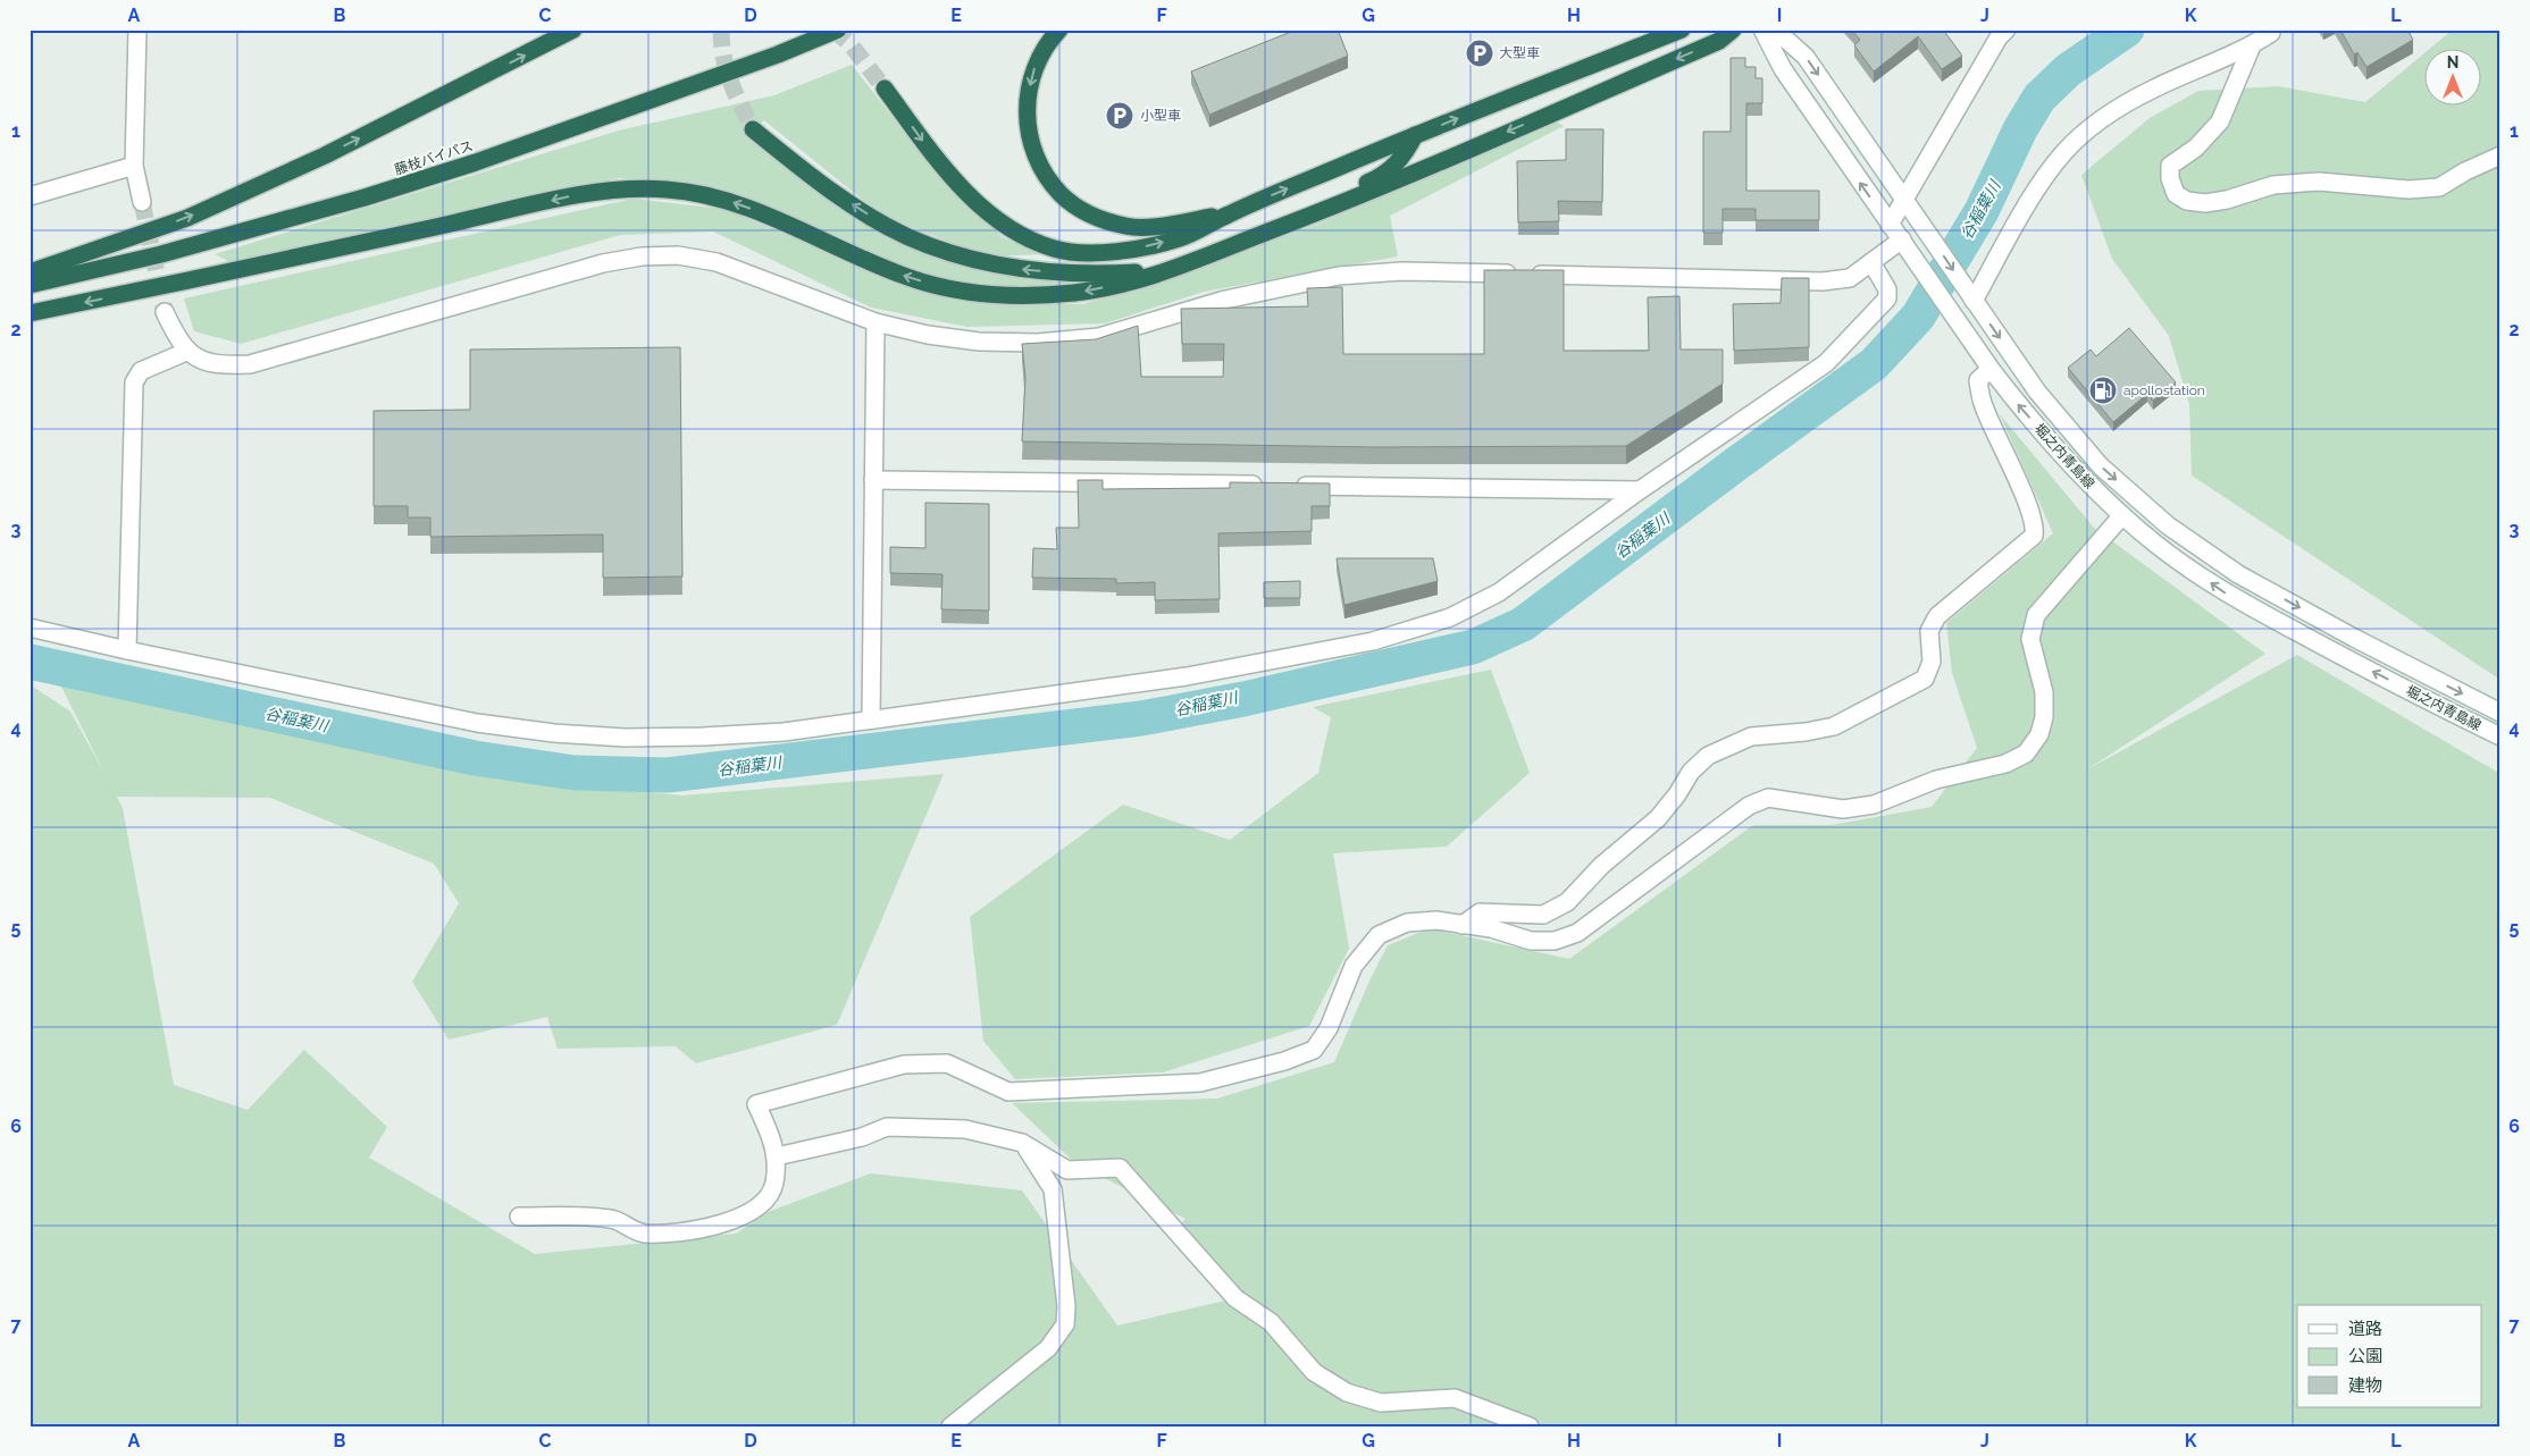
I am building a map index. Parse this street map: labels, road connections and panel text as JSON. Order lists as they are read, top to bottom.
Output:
{
  "streets": {
    "highway": ["藤枝バイパス"],
    "street": ["堀之内青島線"]
  },
  "water": ["谷稲葉川"],
  "places": {
    "parking": ["大型車", "小型車"],
    "fuel station": ["apollostation"]
  },
  "legend": ["道路", "公園", "建物"],
  "north": "top",
  "grid": {
    "columns": [
      "A",
      "B",
      "C",
      "D",
      "E",
      "F",
      "G",
      "H",
      "I",
      "J",
      "K",
      "L"
    ],
    "rows": [
      "1",
      "2",
      "3",
      "4",
      "5",
      "6",
      "7"
    ]
  }
}
